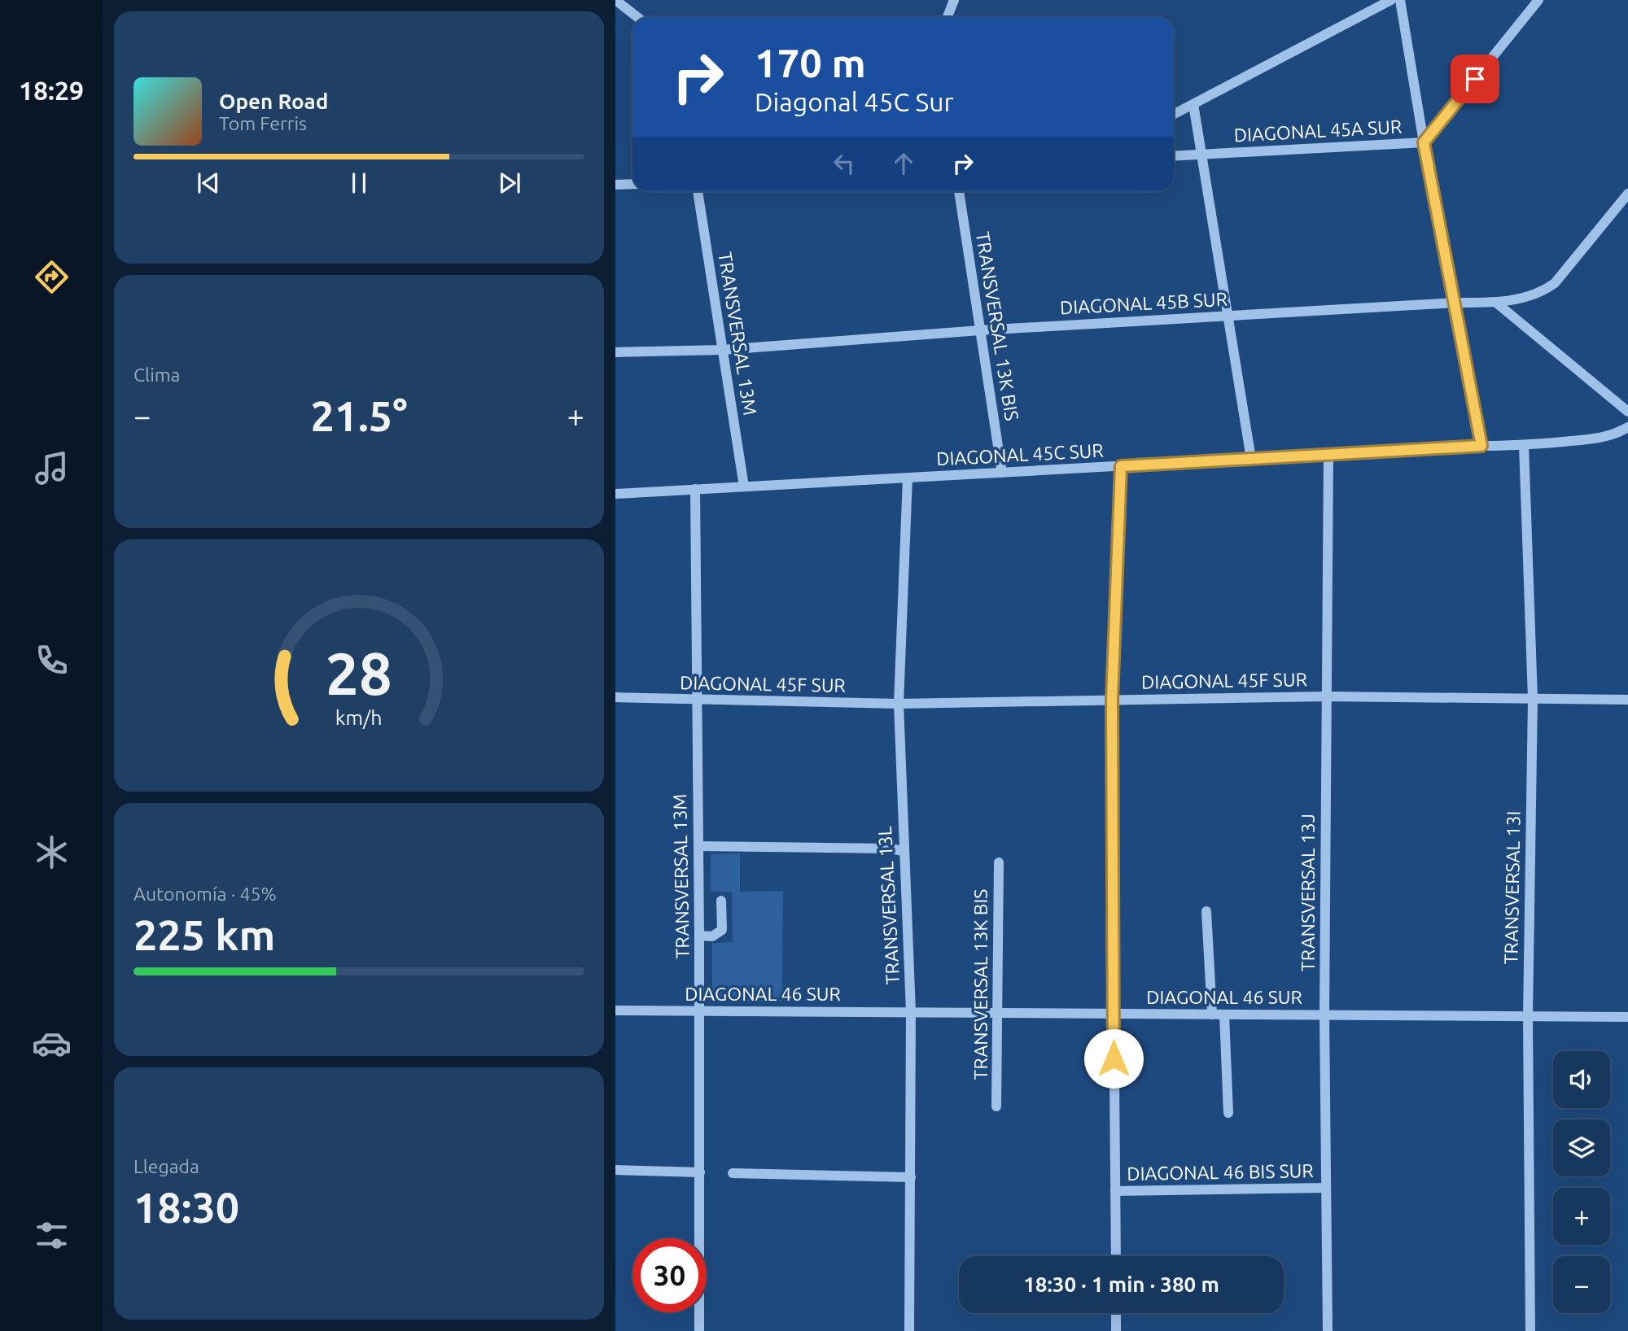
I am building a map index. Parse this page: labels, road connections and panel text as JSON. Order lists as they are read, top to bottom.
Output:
{
  "streets": {
    "street": [
      "DIAGONAL 45A SUR",
      "DIAGONAL 45B SUR",
      "TRANSVERSAL 13K BIS",
      "TRANSVERSAL 13M",
      "DIAGONAL 45C SUR",
      "DIAGONAL 45F SUR",
      "TRANSVERSAL 13I",
      "TRANSVERSAL 13J",
      "TRANSVERSAL 13L",
      "DIAGONAL 46 SUR",
      "DIAGONAL 46 BIS SUR"
    ]
  },
  "crossings": [
    ["DIAGONAL 45B SUR", "TRANSVERSAL 13K BIS"],
    ["DIAGONAL 45B SUR", "TRANSVERSAL 13M"],
    ["TRANSVERSAL 13K BIS", "DIAGONAL 45C SUR"],
    ["TRANSVERSAL 13K BIS", "DIAGONAL 46 SUR"],
    ["TRANSVERSAL 13M", "DIAGONAL 45C SUR"],
    ["TRANSVERSAL 13M", "DIAGONAL 45F SUR"],
    ["TRANSVERSAL 13M", "DIAGONAL 46 SUR"],
    ["DIAGONAL 45C SUR", "TRANSVERSAL 13I"],
    ["DIAGONAL 45C SUR", "TRANSVERSAL 13J"],
    ["DIAGONAL 45C SUR", "TRANSVERSAL 13L"],
    ["DIAGONAL 45F SUR", "TRANSVERSAL 13I"],
    ["DIAGONAL 45F SUR", "TRANSVERSAL 13J"],
    ["DIAGONAL 45F SUR", "TRANSVERSAL 13L"],
    ["TRANSVERSAL 13I", "DIAGONAL 46 SUR"],
    ["TRANSVERSAL 13J", "DIAGONAL 46 SUR"],
    ["TRANSVERSAL 13J", "DIAGONAL 46 BIS SUR"],
    ["TRANSVERSAL 13L", "DIAGONAL 46 SUR"]
  ],
  "page": {
    "tabs": "18:29",
    "turn": ["170 m", "Diagonal 45C Sur"],
    "song": ["Open Road", "Tom Ferris"],
    "tile": [
      "Clima",
      ["Autonomía · 45%", "225 km"],
      ["Llegada", "18:30"]
    ],
    "heat": ["−", "21.5°", "+"],
    "map_buttons": ["+", "−"],
    "limit": "30",
    "trip": "18:30 · 1 min · 380 m",
    "gauge": ["28", "km/h"]
  }
}
